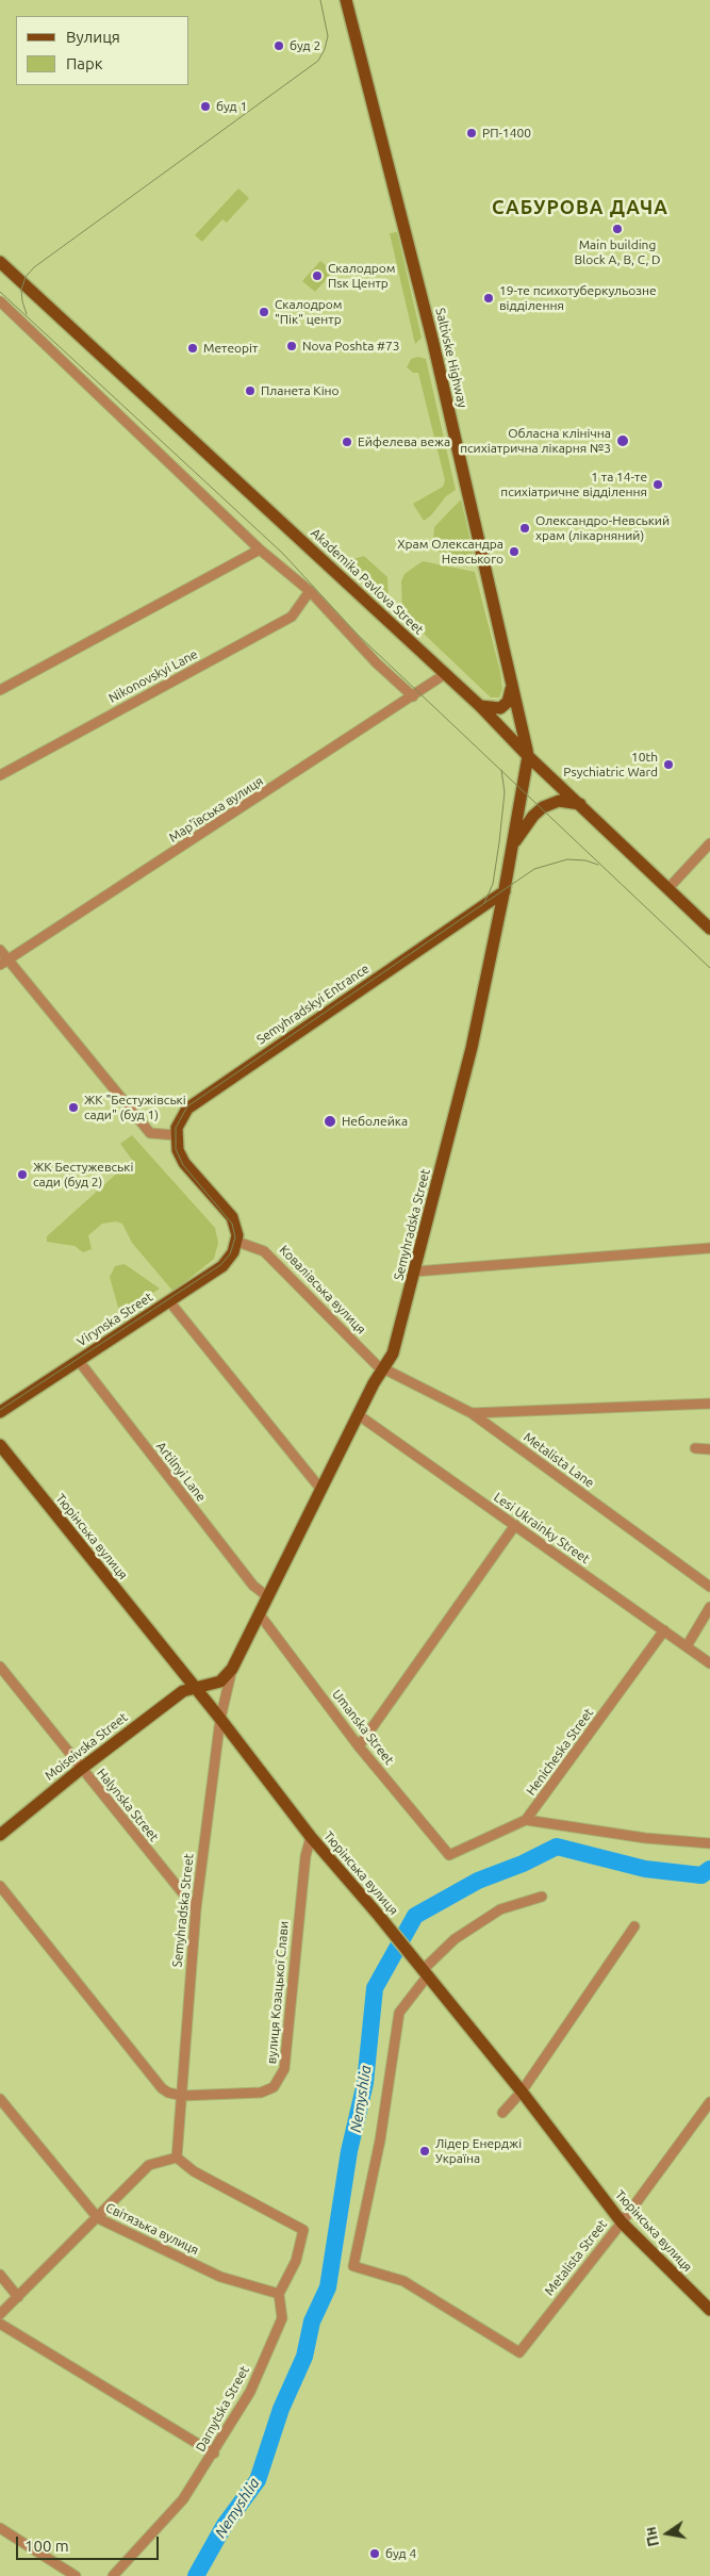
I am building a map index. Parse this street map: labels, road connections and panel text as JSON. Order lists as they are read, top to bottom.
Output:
{
  "streets": {
    "main road": [
      "Saltivske Highway",
      "Akademika Pavlova Street",
      "Semyhradskyi Entrance",
      "Semyhradska Street",
      "Virynska Street",
      "Тюрінська вулиця",
      "Moiseivska Street"
    ],
    "street": [
      "Nikonovskyi Lane",
      "Мар'ївська вулиця",
      "Ковалівська вулиця",
      "Metalista Lane",
      "Artilnyi Lane",
      "Lesi Ukrainky Street",
      "Umanska Street",
      "Henicheska Street",
      "Halynska Street",
      "вулиця Козацької Слави",
      "Світязька вулиця",
      "Metalista Street",
      "Darnytska Street"
    ]
  },
  "crossings": [
    ["Saltivske Highway", "Akademika Pavlova Street"],
    ["Saltivske Highway", "Semyhradska Street"],
    ["Akademika Pavlova Street", "Мар'ївська вулиця"],
    ["Akademika Pavlova Street", "Semyhradska Street"],
    ["Semyhradskyi Entrance", "Semyhradska Street"],
    ["Semyhradska Street", "Ковалівська вулиця"],
    ["Semyhradska Street", "Metalista Lane"],
    ["Semyhradska Street", "Artilnyi Lane"],
    ["Semyhradska Street", "Lesi Ukrainky Street"],
    ["Semyhradska Street", "Тюрінська вулиця"],
    ["Semyhradska Street", "Umanska Street"],
    ["Semyhradska Street", "Halynska Street"],
    ["Semyhradska Street", "вулиця Козацької Слави"],
    ["Ковалівська вулиця", "Virynska Street"],
    ["Ковалівська вулиця", "Metalista Lane"],
    ["Virynska Street", "Artilnyi Lane"],
    ["Lesi Ukrainky Street", "Henicheska Street"],
    ["Тюрінська вулиця", "Moiseivska Street"],
    ["Тюрінська вулиця", "вулиця Козацької Слави"],
    ["Тюрінська вулиця", "Metalista Street"],
    ["Umanska Street", "Henicheska Street"],
    ["Moiseivska Street", "Halynska Street"],
    ["Світязька вулиця", "Darnytska Street"]
  ],
  "districts": ["САБУРОВА ДАЧА"],
  "water": ["Nemyshlia"],
  "places": [
    "буд 2",
    "буд 1",
    "РП-1400",
    "Main building Block A, B, C, D",
    "Скалодром Пsк Центр",
    "19-те психотуберкульозне відділення",
    "Скалодром \"Пік\" центр",
    "Nova Poshta #73",
    "Метеоріт",
    "Планета Кіно",
    "Обласна клінічна психіатрична лікарня №3",
    "Ейфелева вежа",
    "1 та 14-те психіатричне відділення",
    "Олександро-Невський храм (лікарняний)",
    "Храм Олександра Невського",
    "10th Psychiatric Ward",
    "ЖК \"Бестужівські сади\" (буд 1)",
    "Неболейка",
    "ЖК Бестужевські сади (буд 2)",
    "Лідер Енерджі Україна",
    "буд 4"
  ],
  "legend": ["Вулиця", "Парк"],
  "scale_bar": "100 m",
  "north": "left"
}
